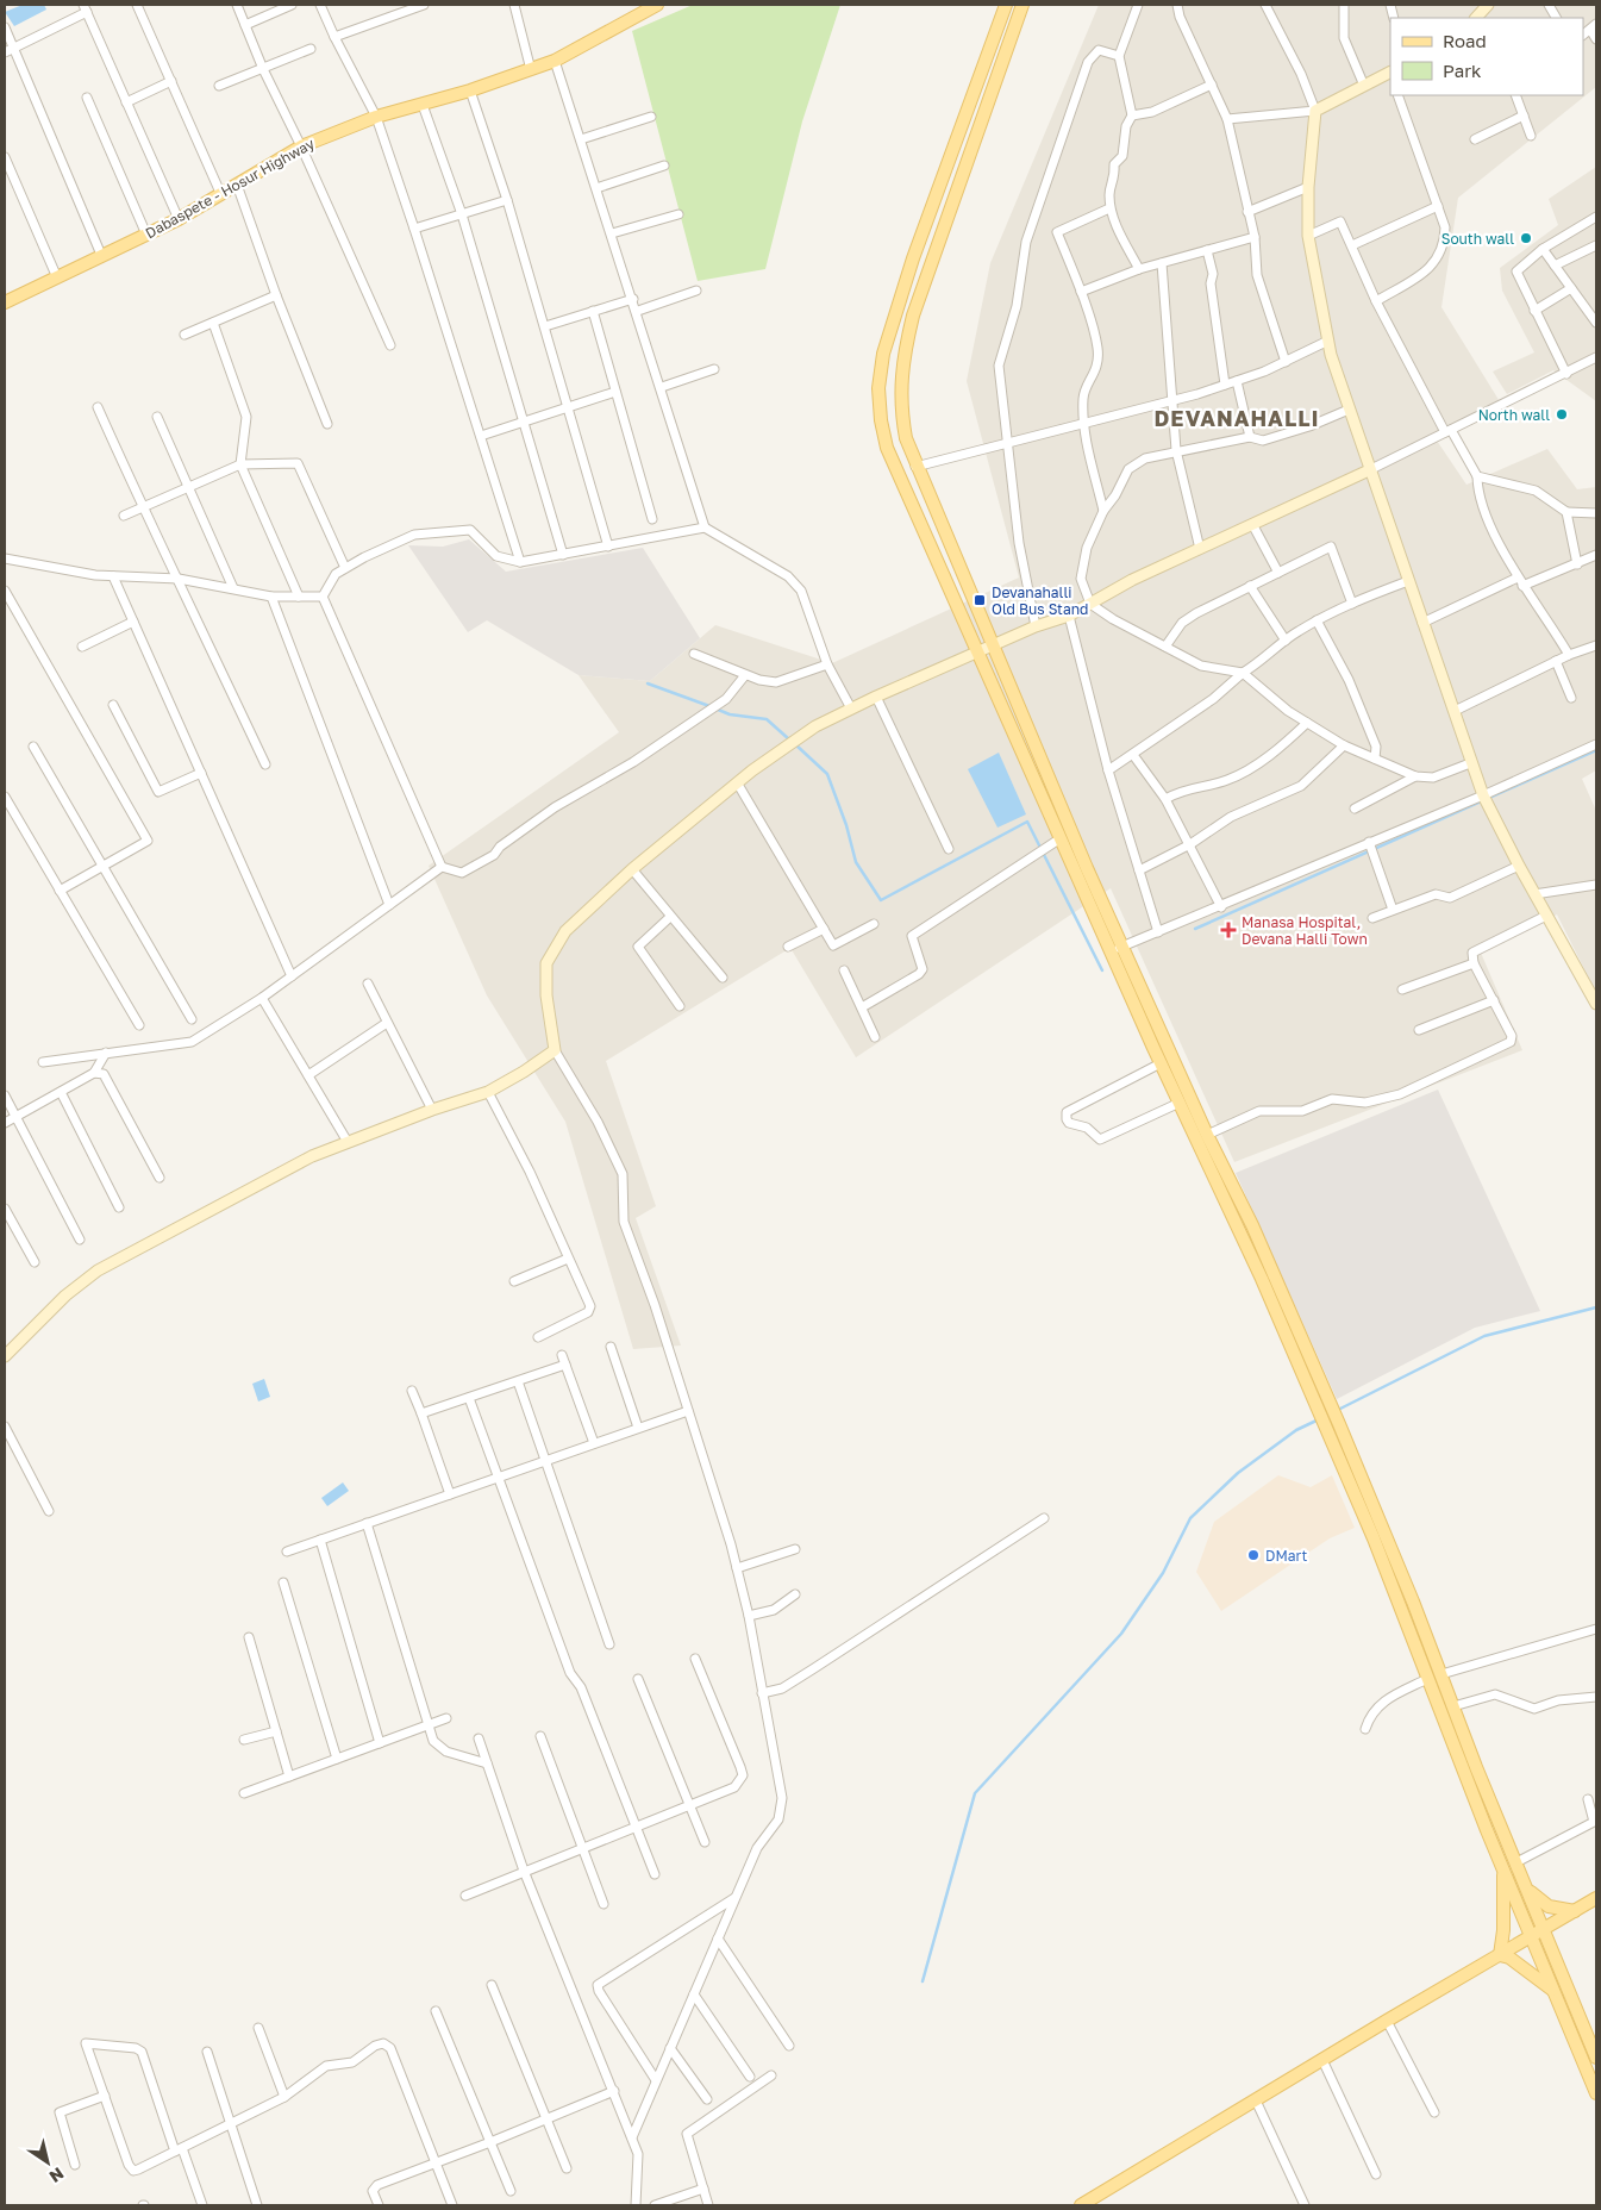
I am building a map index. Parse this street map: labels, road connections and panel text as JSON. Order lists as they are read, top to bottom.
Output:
{
  "streets": {
    "main road": ["Dabaspete - Hosur Highway"]
  },
  "districts": ["DEVANAHALLI"],
  "places": {
    "other": ["South wall", "North wall", "DMart"],
    "transit": ["Devanahalli Old Bus Stand"],
    "health": ["Manasa Hospital, Devana Halli Town"]
  },
  "legend": ["Road", "Park"],
  "north": "bottom right"
}
